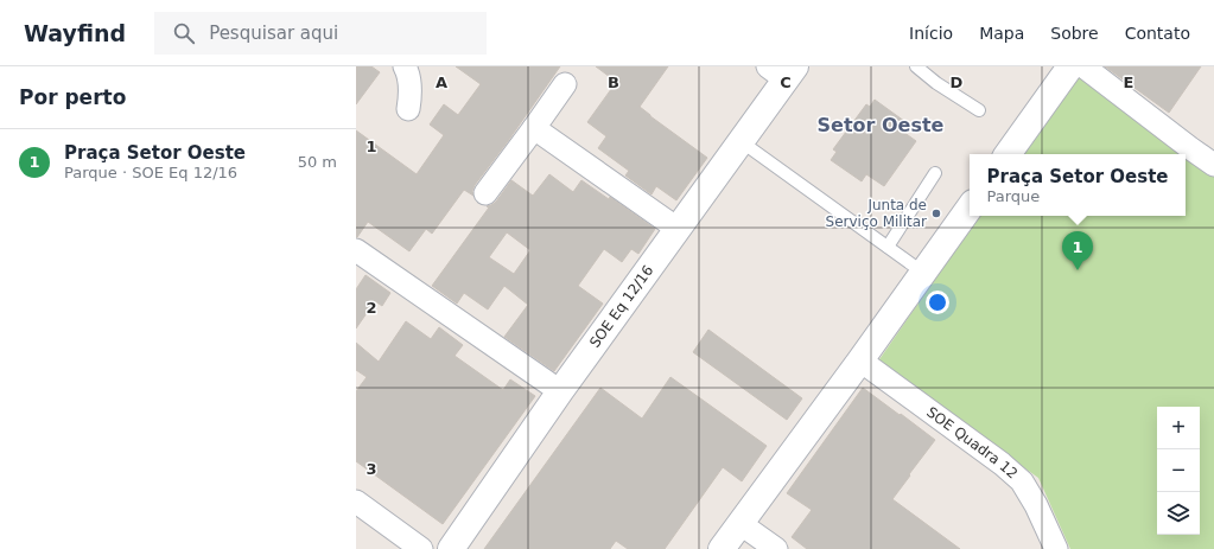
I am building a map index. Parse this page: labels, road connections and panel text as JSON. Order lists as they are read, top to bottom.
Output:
{
  "streets": {
    "street": ["SOE Eq 12/16", "SOE Quadra 12"]
  },
  "districts": ["Setor Oeste"],
  "places": ["Junta de Serviço Militar"],
  "page": {
    "header": "Wayfind",
    "search": "Pesquisar aqui",
    "nav": [
      "Início",
      "Mapa",
      "Sobre",
      "Contato"
    ],
    "heading": "Por perto",
    "list": [
      {
        "mark": "1",
        "name": "Praça Setor Oeste",
        "note": "Parque · SOE Eq 12/16",
        "value": "50 m"
      }
    ],
    "popup": ["Praça Setor Oeste", "Parque"],
    "pins": "1",
    "map_buttons": ["+", "−"]
  },
  "grid": {
    "columns": [
      "A",
      "B",
      "C",
      "D",
      "E"
    ],
    "rows": ["1", "2", "3"]
  }
}
